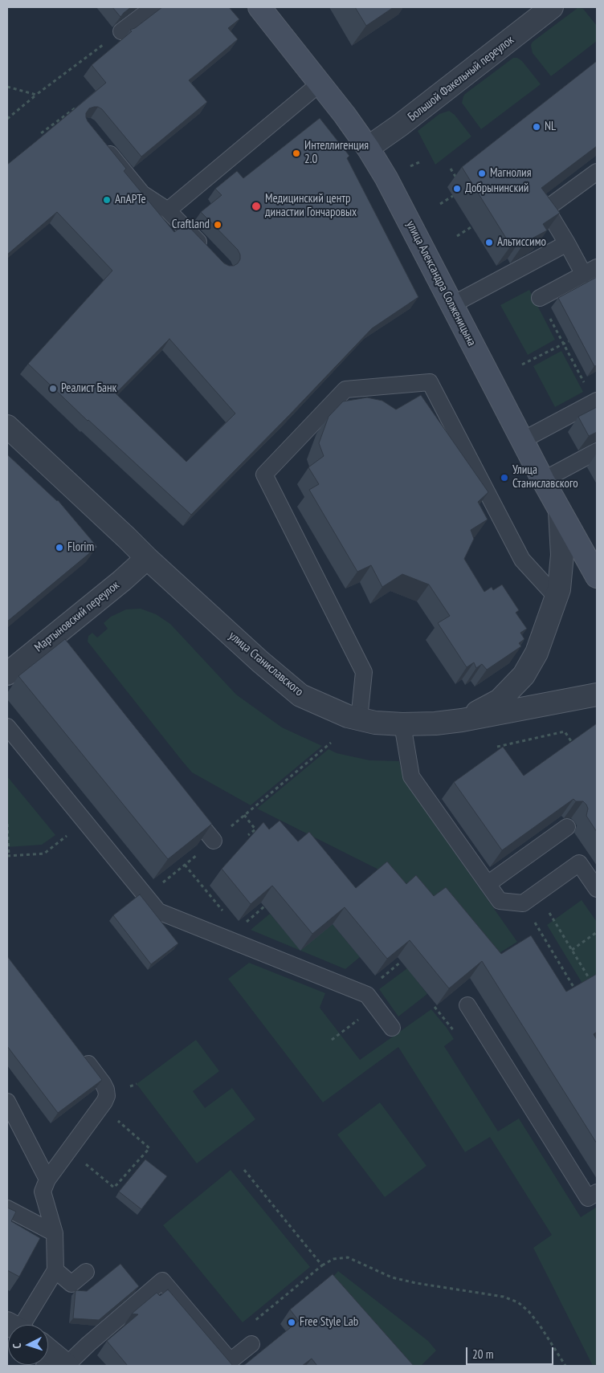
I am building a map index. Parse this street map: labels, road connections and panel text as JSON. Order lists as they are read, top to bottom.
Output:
{
  "streets": {
    "main road": ["улица Александра Солженицына"],
    "street": ["Большой Факельный переулок", "Мартыновский переулок", "улица Станиславского"]
  },
  "crossings": [
    ["Большой Факельный переулок", "улица Александра Солженицына"],
    ["Мартыновский переулок", "улица Станиславского"]
  ],
  "places": [
    "NL",
    "Интеллигенция 2.0",
    "Магнолия",
    "Добрынинский",
    "АпАРТе",
    "Медицинский центр династии Гончаровых",
    "Craftland",
    "Альтиссимо",
    "Реалист Банк",
    "Улица Станиславского",
    "Florim",
    "Free Style Lab"
  ],
  "scale_bar": "20 m",
  "north": "left"
}
